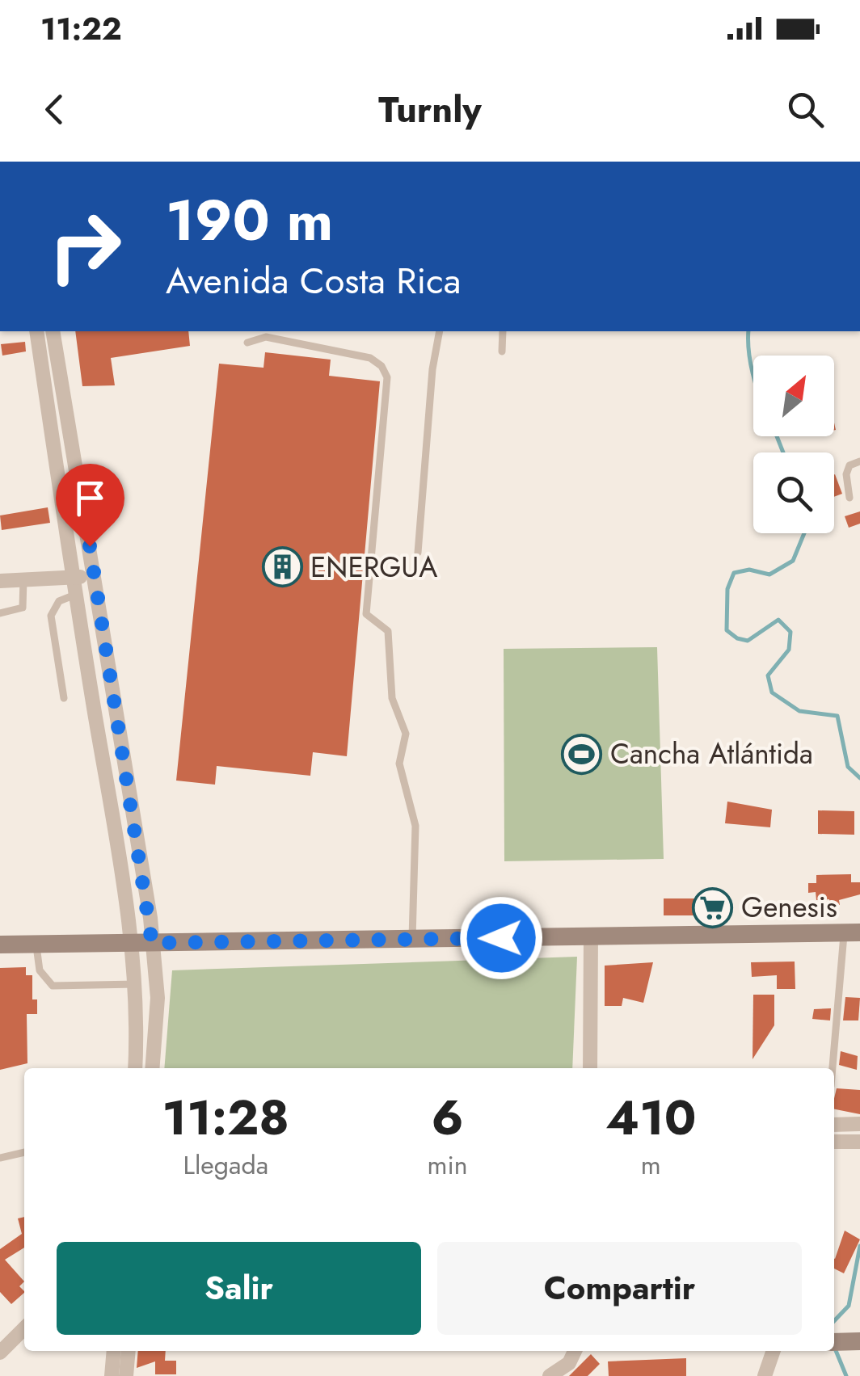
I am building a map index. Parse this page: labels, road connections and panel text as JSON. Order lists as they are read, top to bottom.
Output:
{
  "places": {
    "building": ["ENERGUA"],
    "sports": ["Cancha Atlántida"],
    "supermarket": ["Genesis"]
  },
  "north": "top right",
  "page": {
    "status": "11:22",
    "header": "Turnly",
    "turn": ["190 m", "Avenida Costa Rica"],
    "eta": [
      "11:28",
      "Llegada",
      "6",
      "min",
      "410",
      "m"
    ],
    "buttons": ["Salir", "Compartir"]
  }
}
